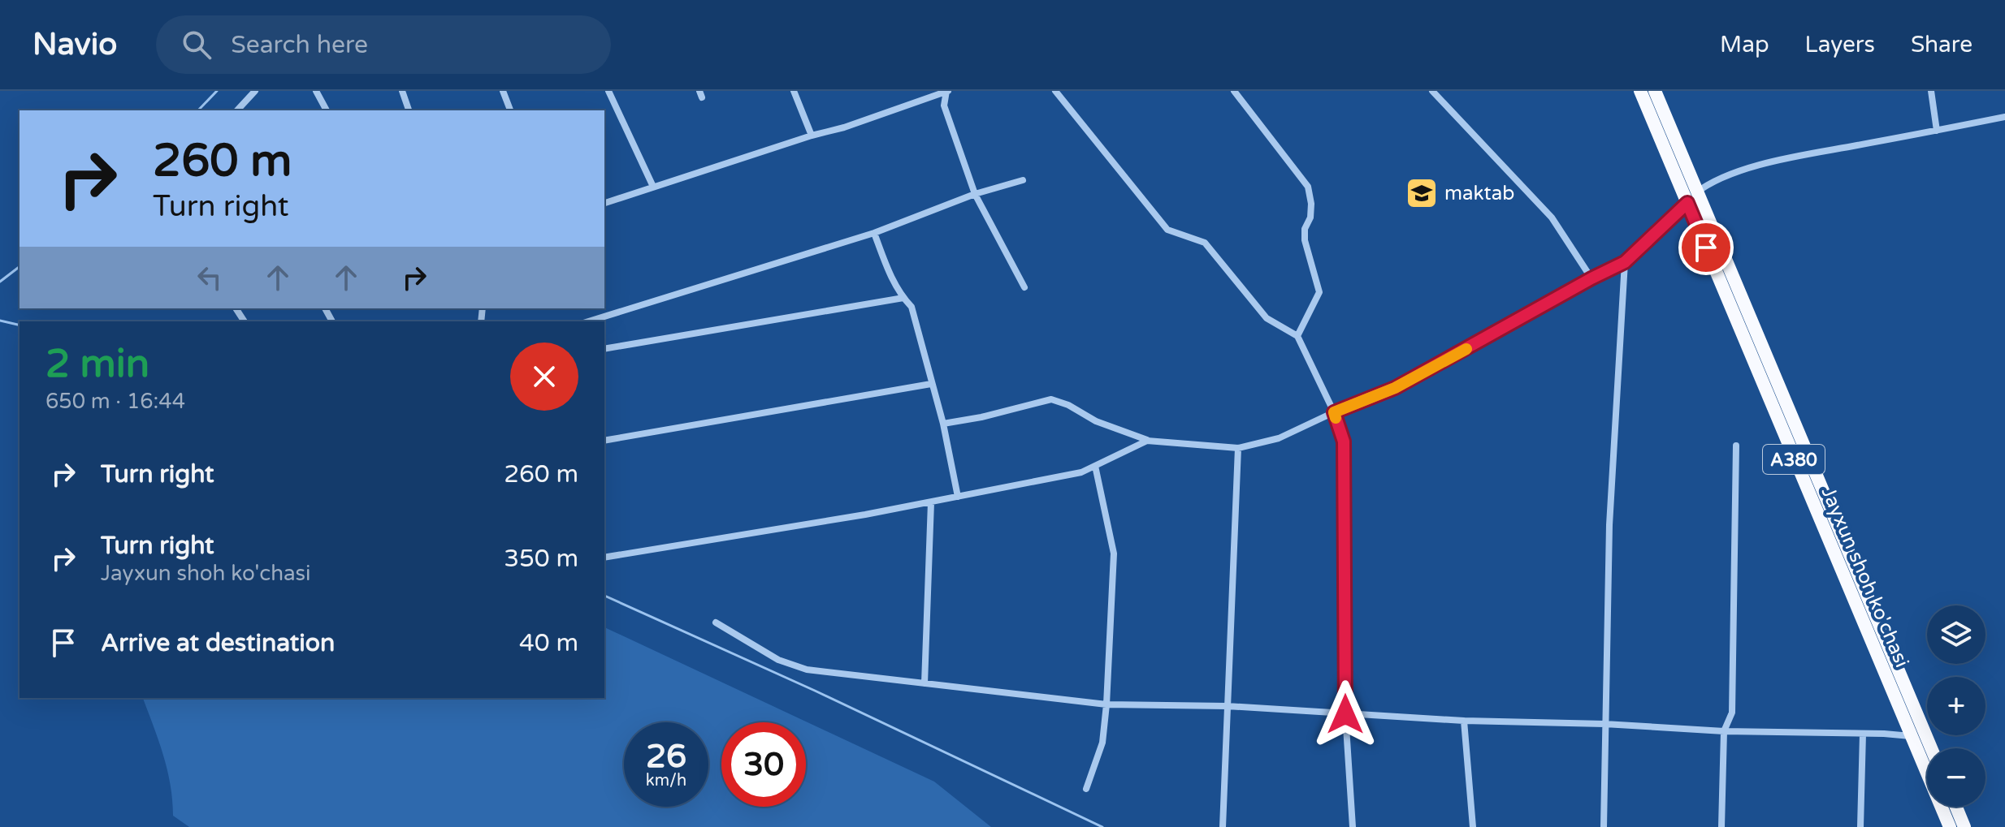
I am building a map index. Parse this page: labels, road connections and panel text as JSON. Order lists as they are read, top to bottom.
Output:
{
  "streets": {
    "highway": ["A380", "Jayxun shoh ko'chasi"]
  },
  "places": {
    "school or university": ["maktab"]
  },
  "page": {
    "header": "Navio",
    "search": "Search here",
    "nav": ["Map", "Layers", "Share"],
    "turn": ["260 m", "Turn right"],
    "heading": ["2 min", "650 m · 16:44"],
    "list": [
      {
        "name": "Turn right",
        "value": "260 m"
      },
      {
        "name": "Turn right",
        "note": "Jayxun shoh ko'chasi",
        "value": "350 m"
      },
      {
        "name": "Arrive at destination",
        "value": "40 m"
      }
    ],
    "map_buttons": ["+", "−"],
    "speed": "26 km/h",
    "limit": "30"
  }
}
